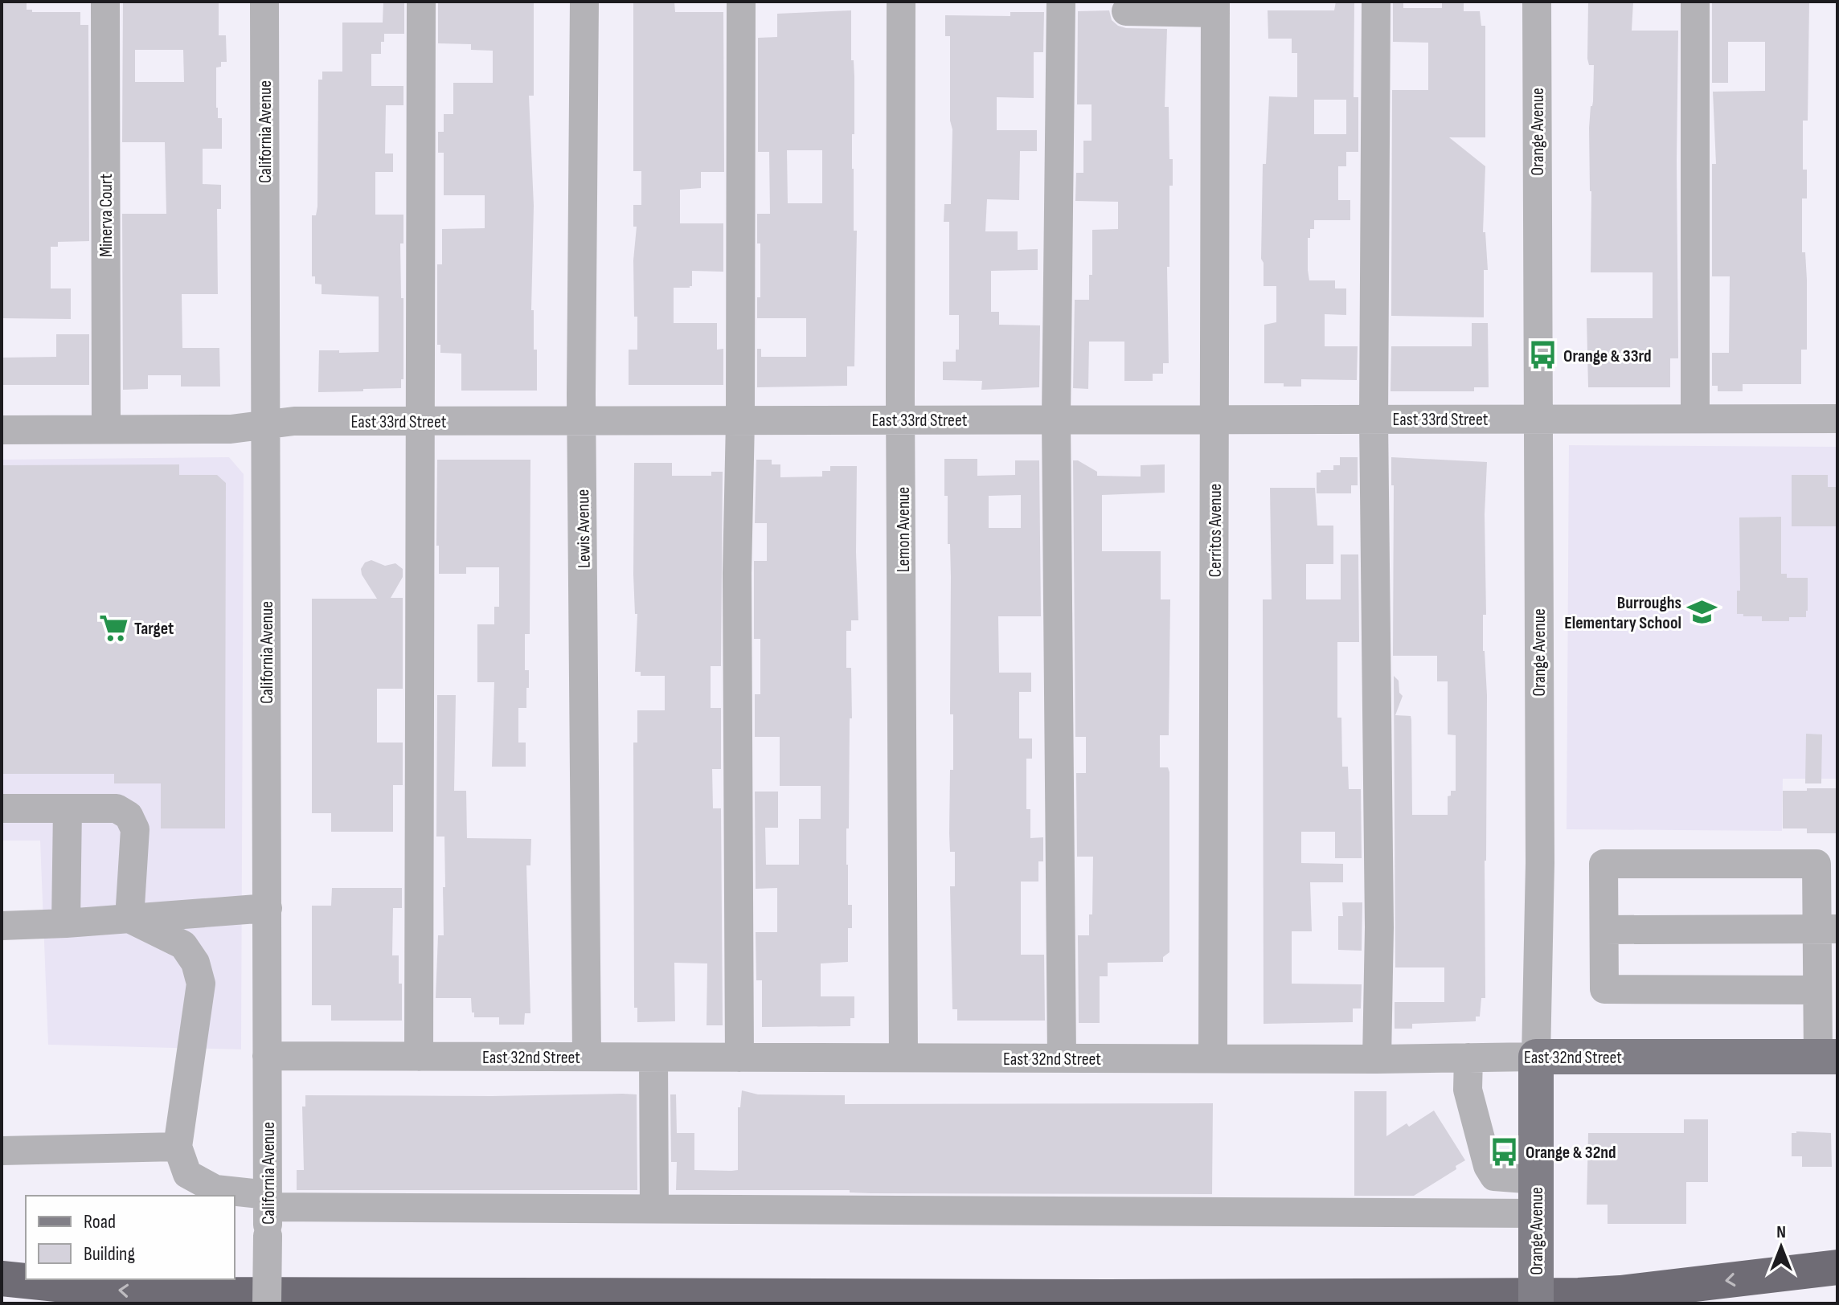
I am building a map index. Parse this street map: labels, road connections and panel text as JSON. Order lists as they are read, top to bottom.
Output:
{
  "streets": {
    "main road": ["Orange Avenue", "East 32nd Street"],
    "street": [
      "California Avenue",
      "Minerva Court",
      "East 33rd Street",
      "Lewis Avenue",
      "Lemon Avenue",
      "Cerritos Avenue"
    ]
  },
  "crossings": [
    ["California Avenue", "East 33rd Street"],
    ["California Avenue", "East 32nd Street"],
    ["Orange Avenue", "East 33rd Street"],
    ["Orange Avenue", "East 32nd Street"],
    ["Minerva Court", "East 33rd Street"],
    ["East 33rd Street", "Lewis Avenue"],
    ["East 33rd Street", "Lemon Avenue"],
    ["East 33rd Street", "Cerritos Avenue"],
    ["Lewis Avenue", "East 32nd Street"],
    ["Lemon Avenue", "East 32nd Street"],
    ["Cerritos Avenue", "East 32nd Street"]
  ],
  "places": {
    "bus stop": ["Orange & 33rd", "Orange & 32nd"],
    "school or university": ["Burroughs Elementary School"],
    "supermarket": ["Target"]
  },
  "legend": ["Road", "Building"],
  "north": "top"
}
